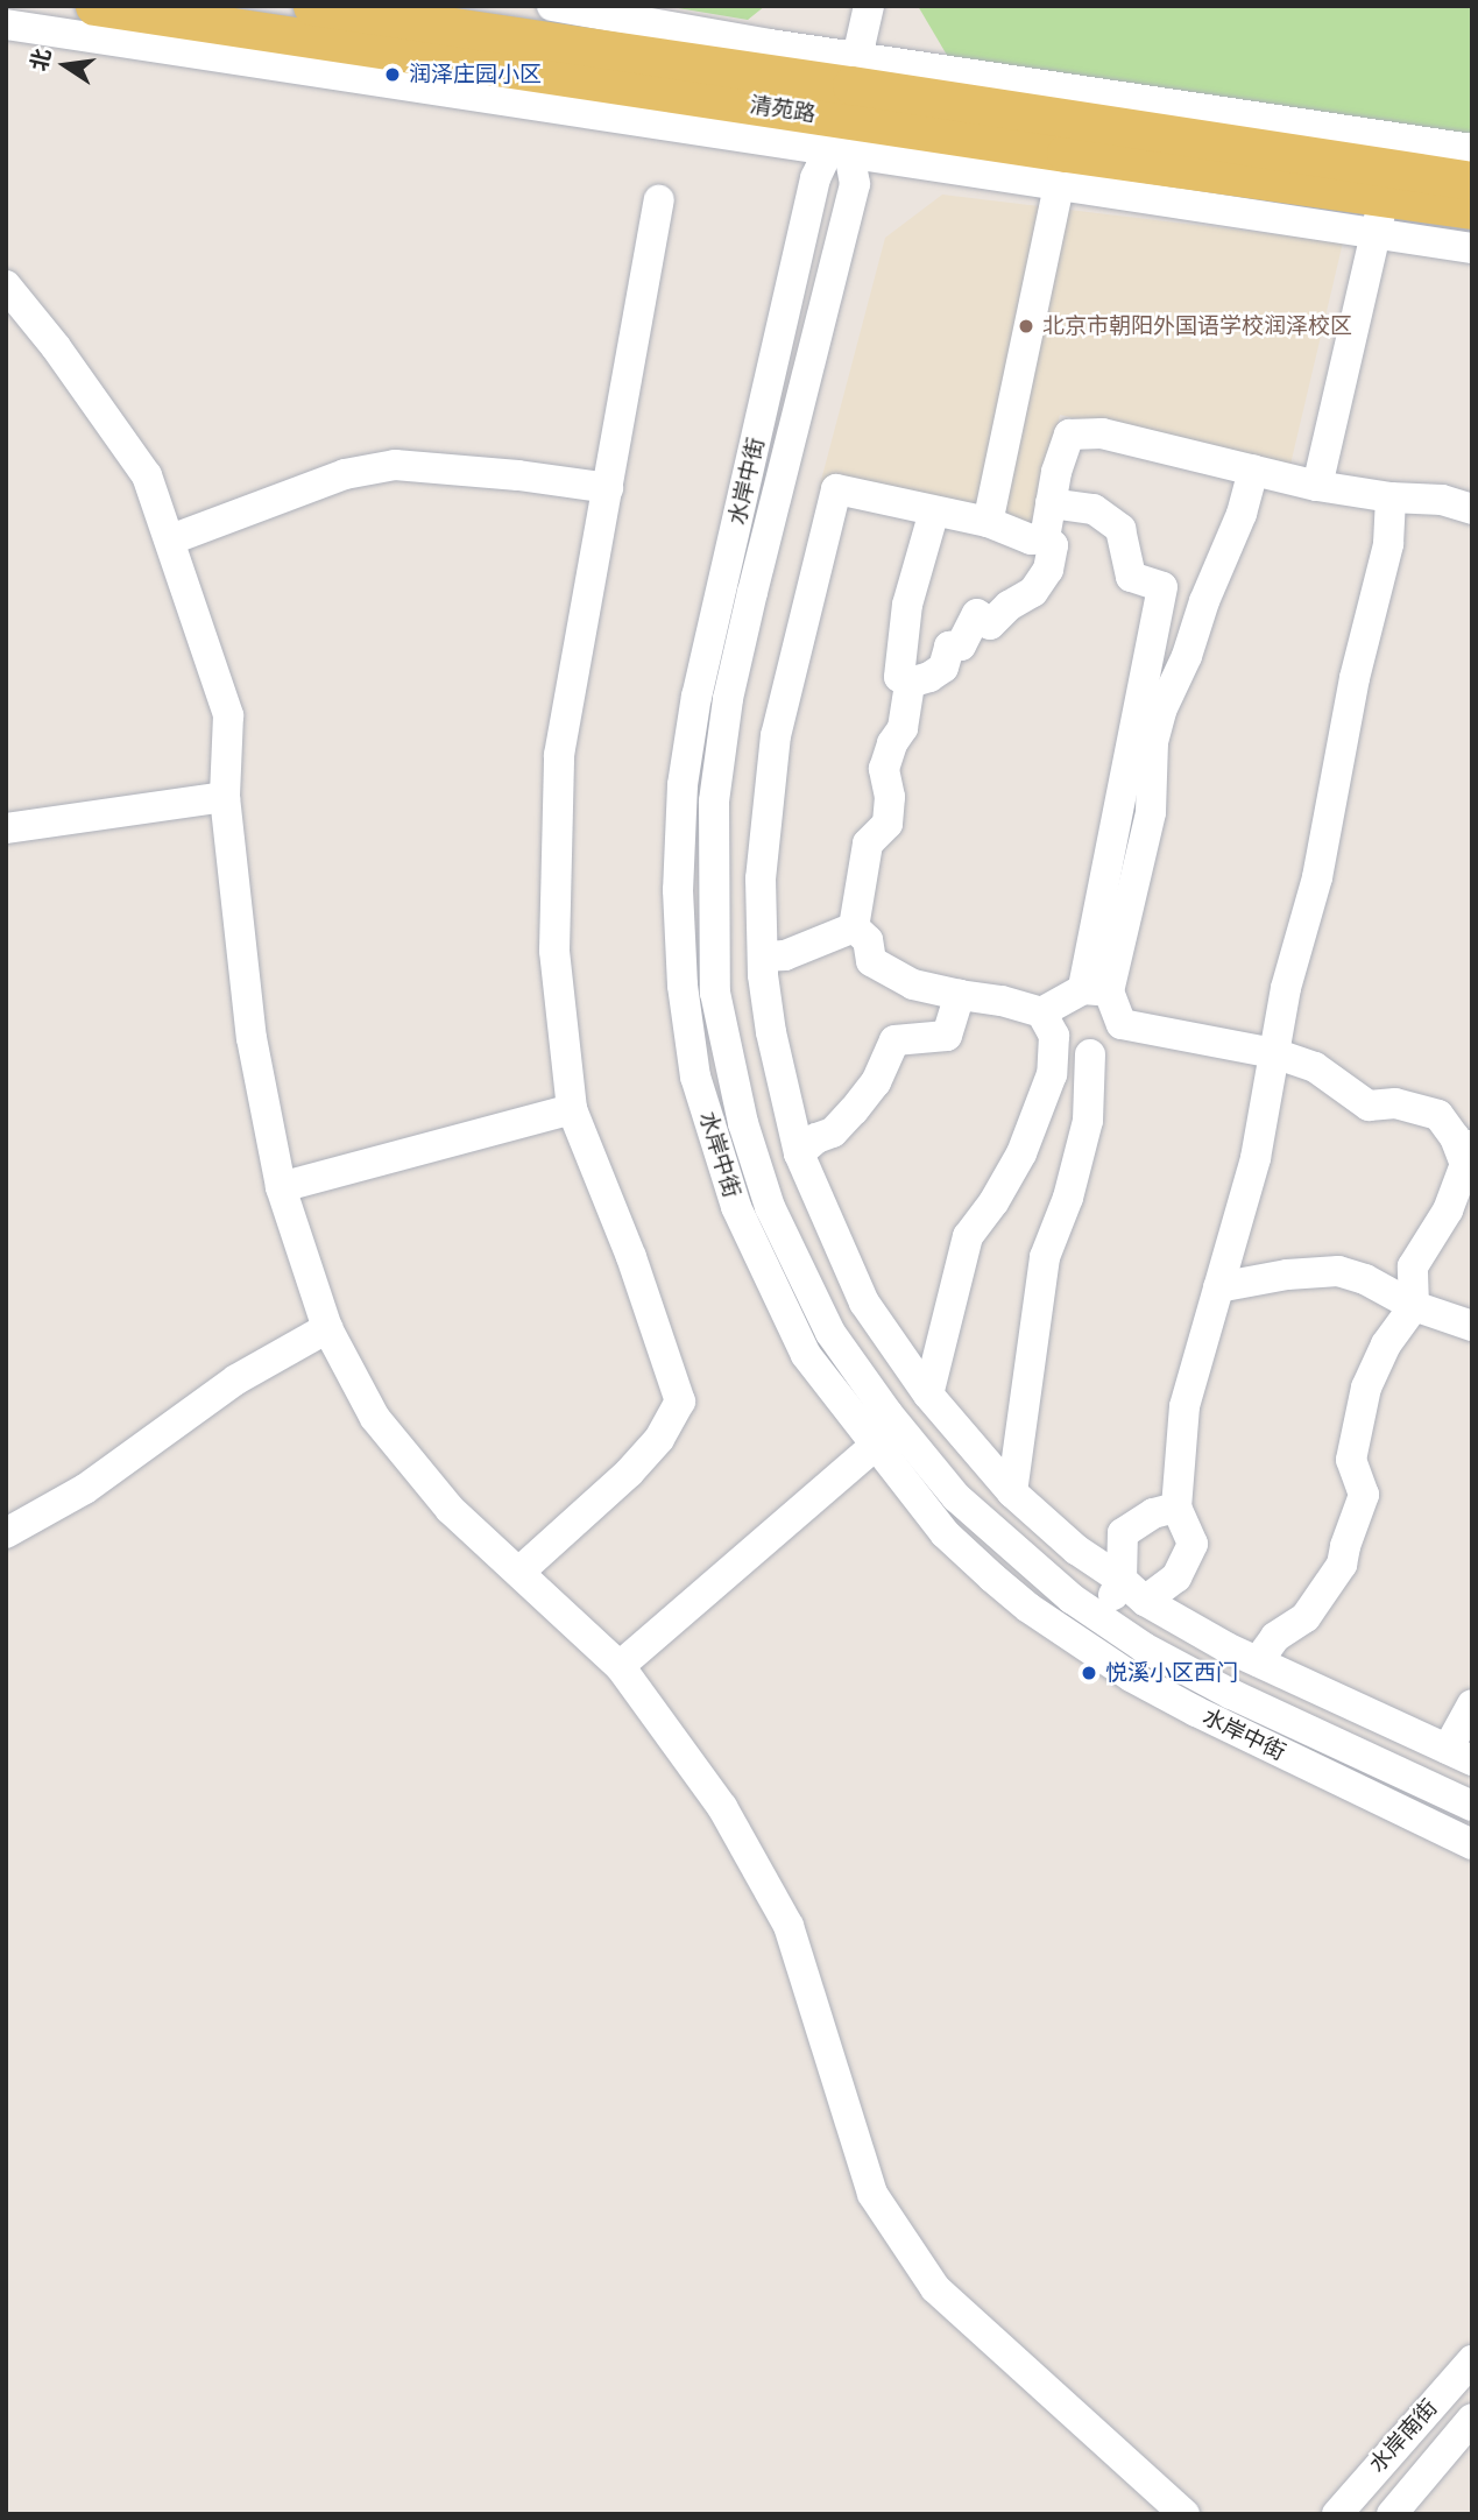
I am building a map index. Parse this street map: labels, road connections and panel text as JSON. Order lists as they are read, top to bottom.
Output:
{
  "streets": {
    "main road": ["清苑路"],
    "street": ["水岸中街", "水岸南街"]
  },
  "crossings": [
    ["清苑路", "水岸中街"]
  ],
  "places": ["润泽庄园小区", "北京市朝阳外国语学校润泽校区", "悦溪小区西门"],
  "north": "left"
}
